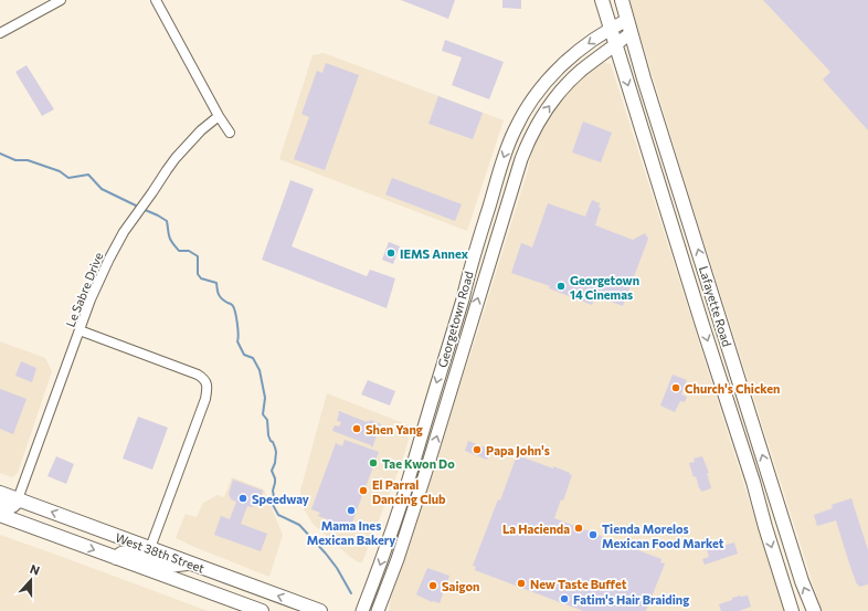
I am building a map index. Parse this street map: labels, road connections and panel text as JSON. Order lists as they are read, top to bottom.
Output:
{
  "streets": {
    "main road": ["Lafayette Road", "Georgetown Road", "West 38th Street"],
    "street": ["Le Sabre Drive"]
  },
  "crossings": [
    ["Le Sabre Drive", "West 38th Street"],
    ["Lafayette Road", "Georgetown Road"]
  ],
  "places": [
    "IEMS Annex",
    "Georgetown 14 Cinemas",
    "Church's Chicken",
    "Shen Yang",
    "Papa John's",
    "Tae Kwon Do",
    "El Parral Dancing Club",
    "Speedway",
    "Mama Ines Mexican Bakery",
    "La Hacienda",
    "Tienda Morelos Mexican Food Market",
    "New Taste Buffet",
    "Saigon",
    "Fatim's Hair Braiding"
  ],
  "north": "top"
}
